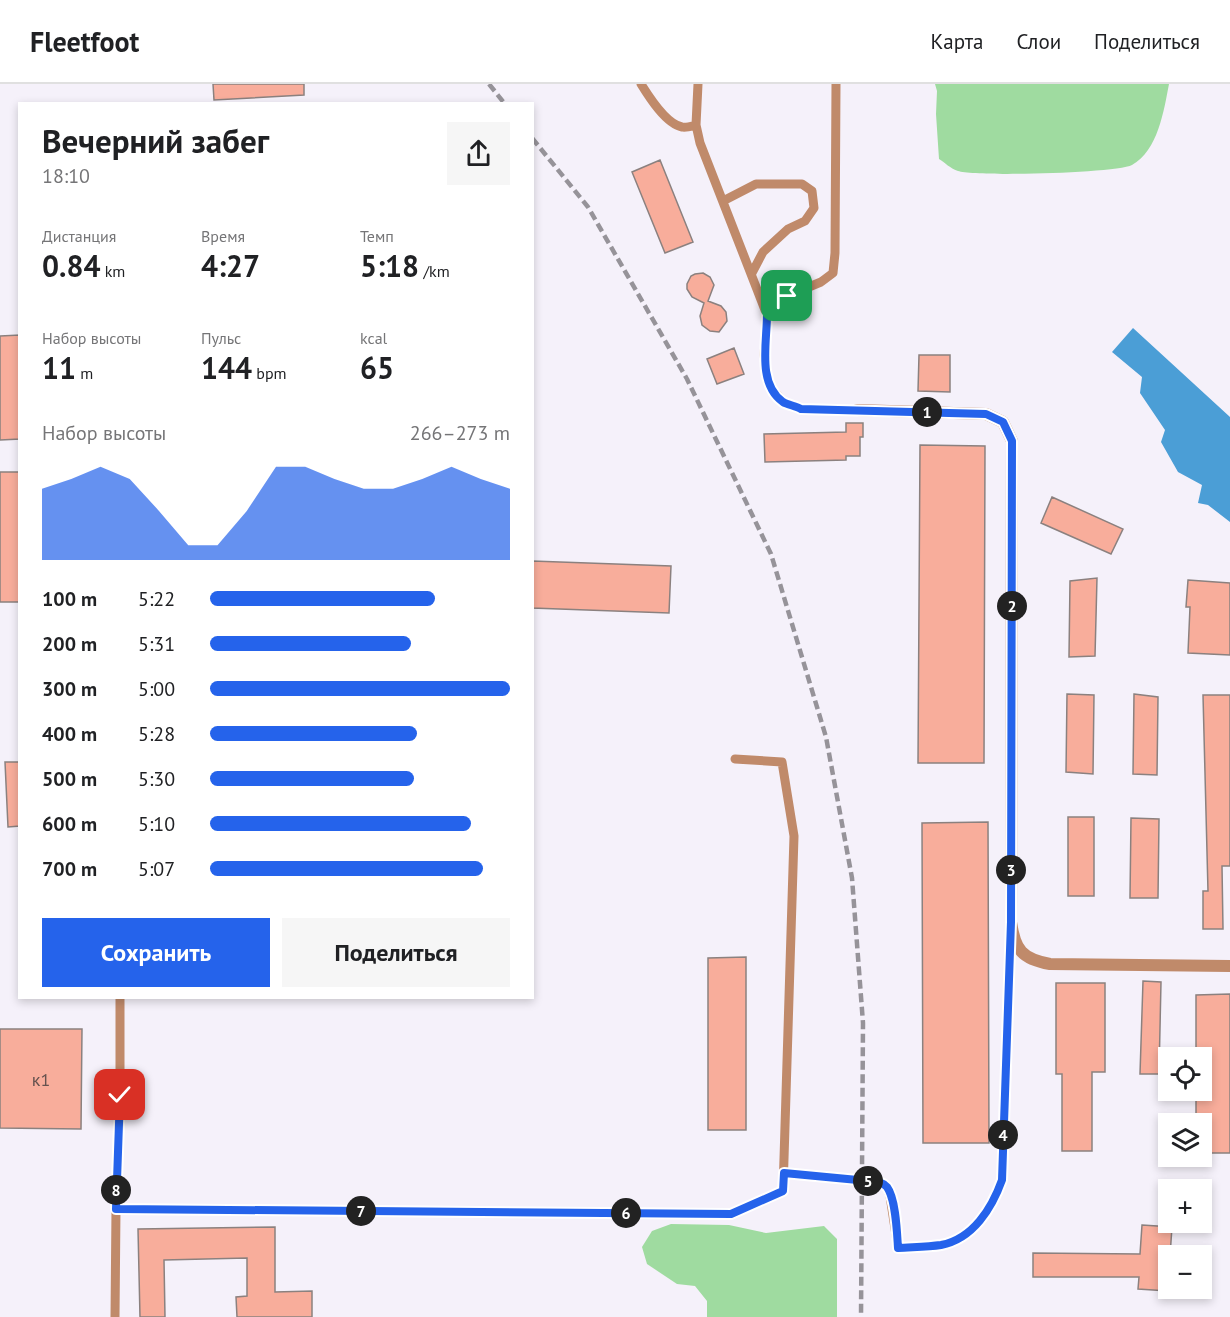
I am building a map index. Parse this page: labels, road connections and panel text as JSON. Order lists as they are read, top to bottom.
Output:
{
  "house_numbers": ["к1"],
  "page": {
    "header": "Fleetfoot",
    "nav": ["Карта", "Слои", "Поделиться"],
    "heading": ["Вечерний забег", "18:10"],
    "stats": [
      ["Дистанция", "0.84 km"],
      ["Время", "4:27"],
      ["Темп", "5:18 /km"],
      ["Набор высоты", "11 m"],
      ["Пульс", "144 bpm"],
      ["kcal", "65"]
    ],
    "pins": [
      "1",
      "2",
      "3",
      "4",
      "5",
      "8",
      "7",
      "6"
    ],
    "chart": ["Набор высоты", "266–273 m"],
    "list": [
      {
        "name": "100 m",
        "note": "5:22"
      },
      {
        "name": "200 m",
        "note": "5:31"
      },
      {
        "name": "300 m",
        "note": "5:00"
      },
      {
        "name": "400 m",
        "note": "5:28"
      },
      {
        "name": "500 m",
        "note": "5:30"
      },
      {
        "name": "600 m",
        "note": "5:10"
      },
      {
        "name": "700 m",
        "note": "5:07"
      }
    ],
    "buttons": ["Сохранить", "Поделиться"],
    "map_buttons": ["+", "−"]
  }
}
